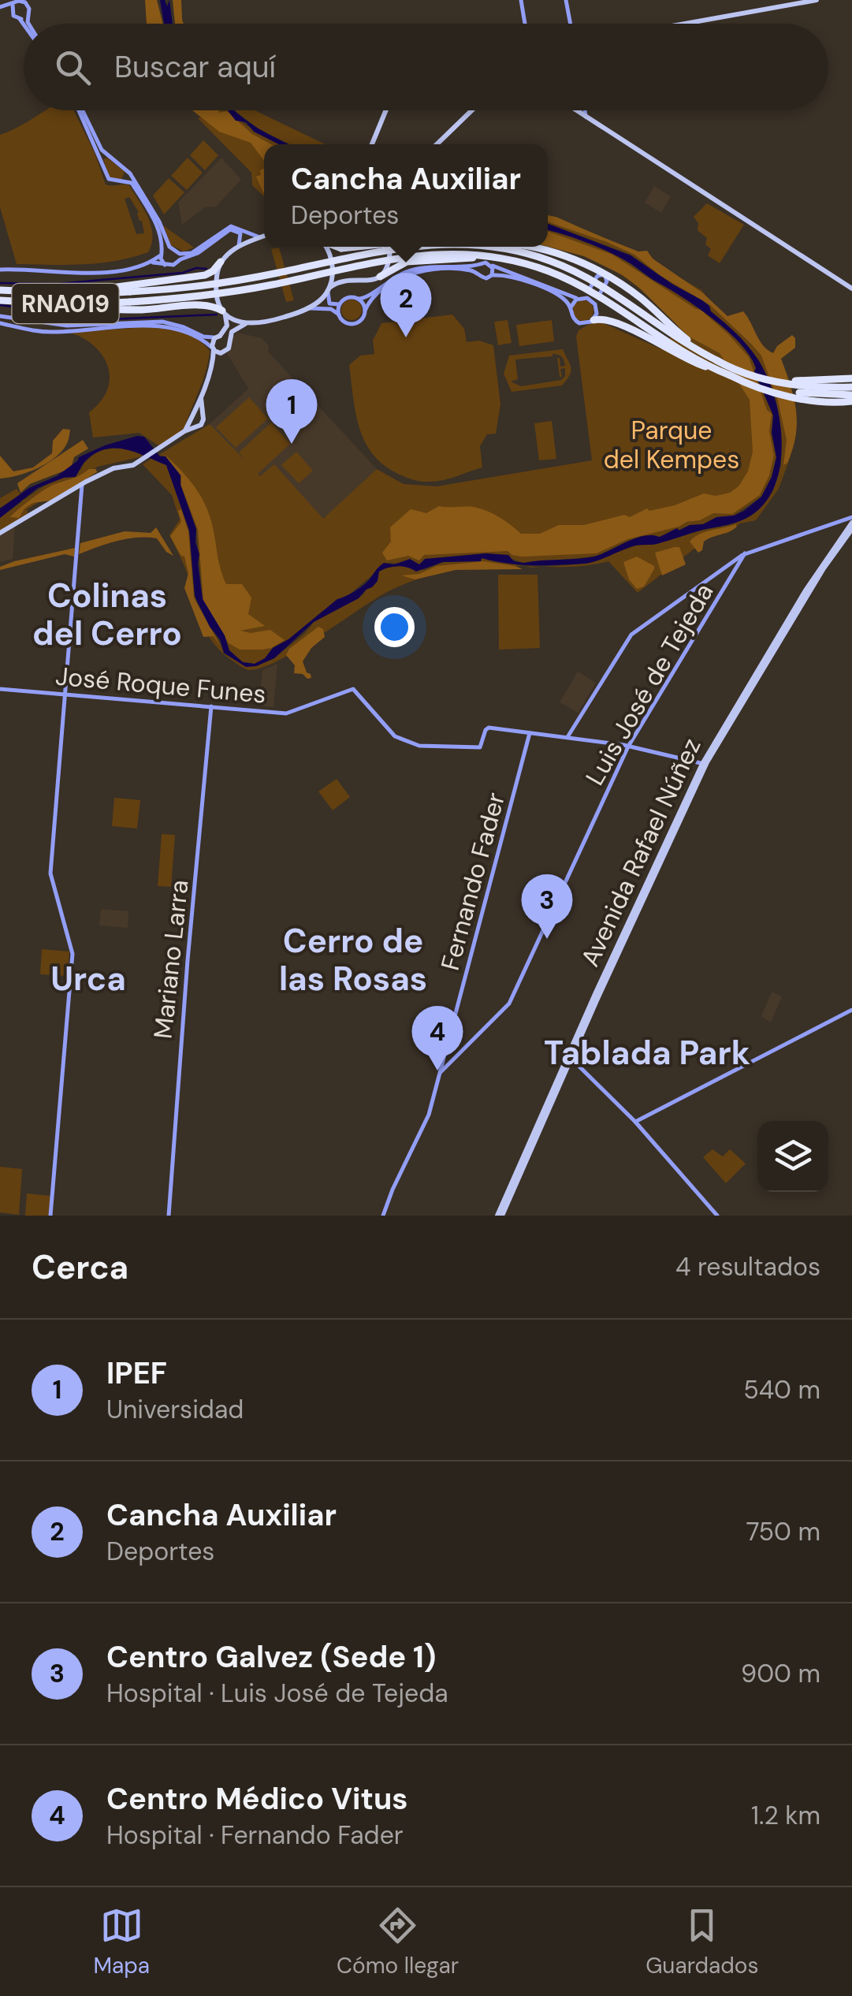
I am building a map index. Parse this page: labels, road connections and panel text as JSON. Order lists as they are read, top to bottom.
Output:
{
  "streets": {
    "highway": ["RNA019"],
    "main road": [
      "Luis José de Tejeda",
      "José Roque Funes",
      "Avenida Rafael Núñez",
      "Fernando Fader",
      "Mariano Larra"
    ]
  },
  "crossings": [
    ["Luis José de Tejeda", "Fernando Fader"],
    ["José Roque Funes", "Fernando Fader"],
    ["José Roque Funes", "Mariano Larra"]
  ],
  "districts": [
    "Colinas del Cerro",
    "Cerro de las Rosas",
    "Urca",
    "Tablada Park"
  ],
  "parks": ["Parque del Kempes"],
  "page": {
    "search": "Buscar aquí",
    "popup": ["Cancha Auxiliar", "Deportes"],
    "pins": [
      "2",
      "1",
      "3",
      "4"
    ],
    "heading": ["Cerca", "4 resultados"],
    "list": [
      {
        "mark": "1",
        "name": "IPEF",
        "note": "Universidad",
        "value": "540 m"
      },
      {
        "mark": "2",
        "name": "Cancha Auxiliar",
        "note": "Deportes",
        "value": "750 m"
      },
      {
        "mark": "3",
        "name": "Centro Galvez (Sede 1)",
        "note": "Hospital · Luis José de Tejeda",
        "value": "900 m"
      },
      {
        "mark": "4",
        "name": "Centro Médico Vitus",
        "note": "Hospital · Fernando Fader",
        "value": "1.2 km"
      }
    ],
    "nav": ["Mapa", "Cómo llegar", "Guardados"]
  }
}
